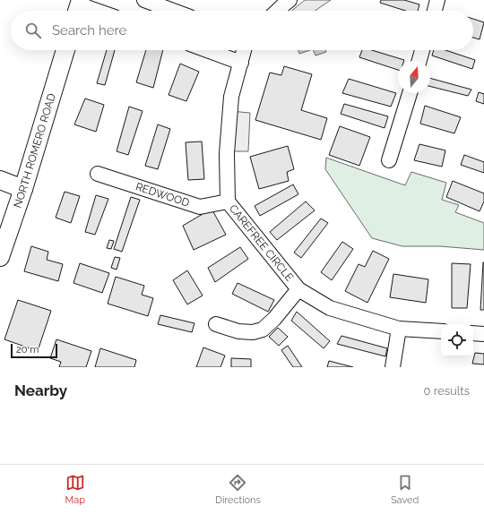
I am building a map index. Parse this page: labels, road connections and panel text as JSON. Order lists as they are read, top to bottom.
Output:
{
  "streets": {
    "street": ["NORTH ROMERO ROAD", "REDWOOD", "CAREFREE CIRCLE"]
  },
  "crossings": [
    ["REDWOOD", "CAREFREE CIRCLE"]
  ],
  "scale_bar": "20 m",
  "north": "top",
  "page": {
    "search": "Search here",
    "scale": "20 m",
    "heading": ["Nearby", "0 results"],
    "nav": ["Map", "Directions", "Saved"]
  }
}
